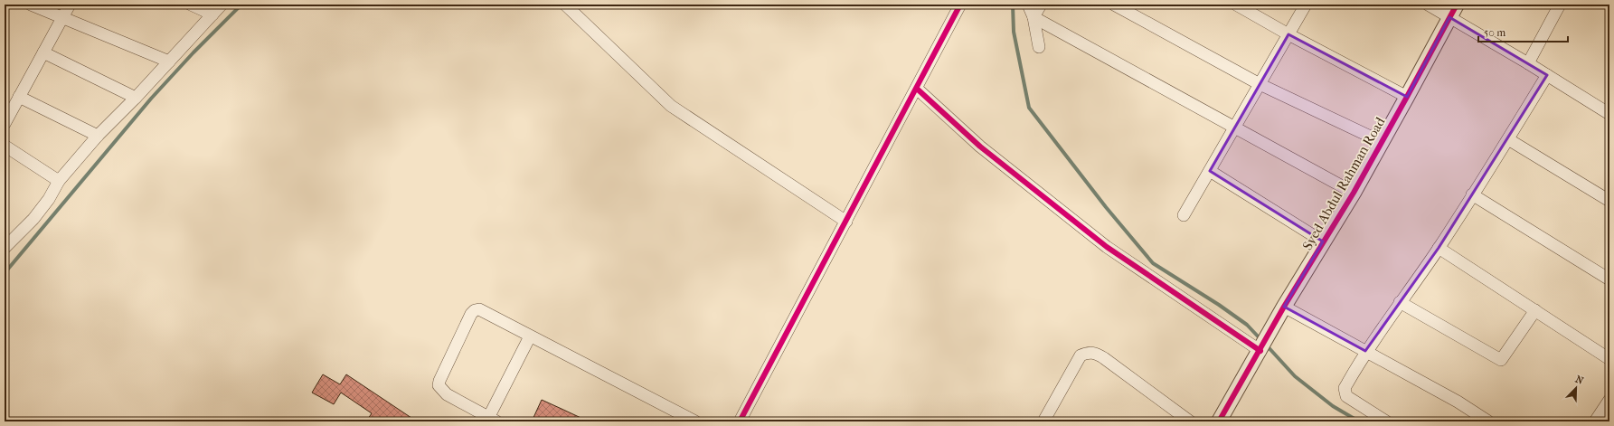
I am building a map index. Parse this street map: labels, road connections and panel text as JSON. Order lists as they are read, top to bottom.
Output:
{
  "streets": {
    "street": ["Syed Abdul Rahman Road"]
  },
  "scale_bar": "50 m",
  "north": "top right"
}
